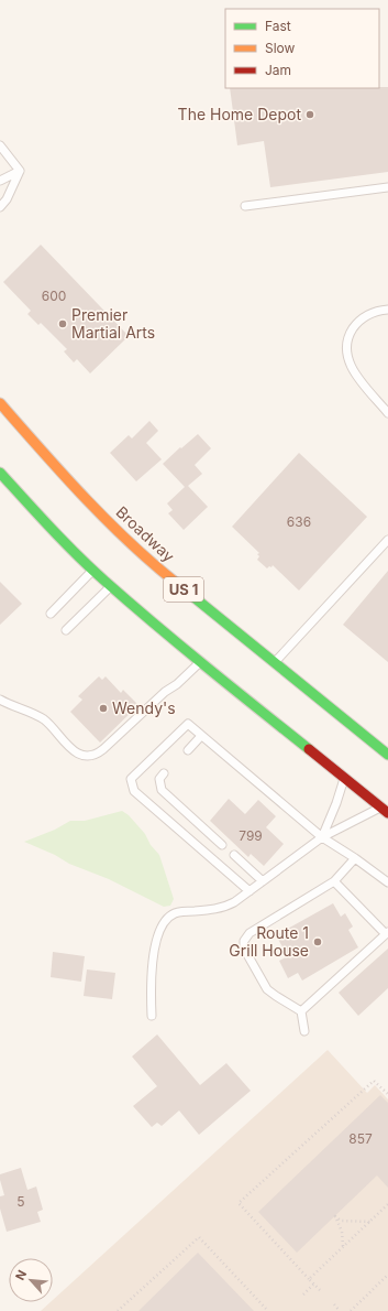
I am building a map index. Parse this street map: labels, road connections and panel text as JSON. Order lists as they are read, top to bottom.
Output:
{
  "streets": {
    "highway": ["Broadway", "US 1"]
  },
  "places": [
    "The Home Depot",
    "Premier Martial Arts",
    "Wendy's",
    "Route 1 Grill House"
  ],
  "house_numbers": [
    "600",
    "636",
    "799",
    "857",
    "5"
  ],
  "legend": ["Fast", "Slow", "Jam"],
  "north": "top left"
}
